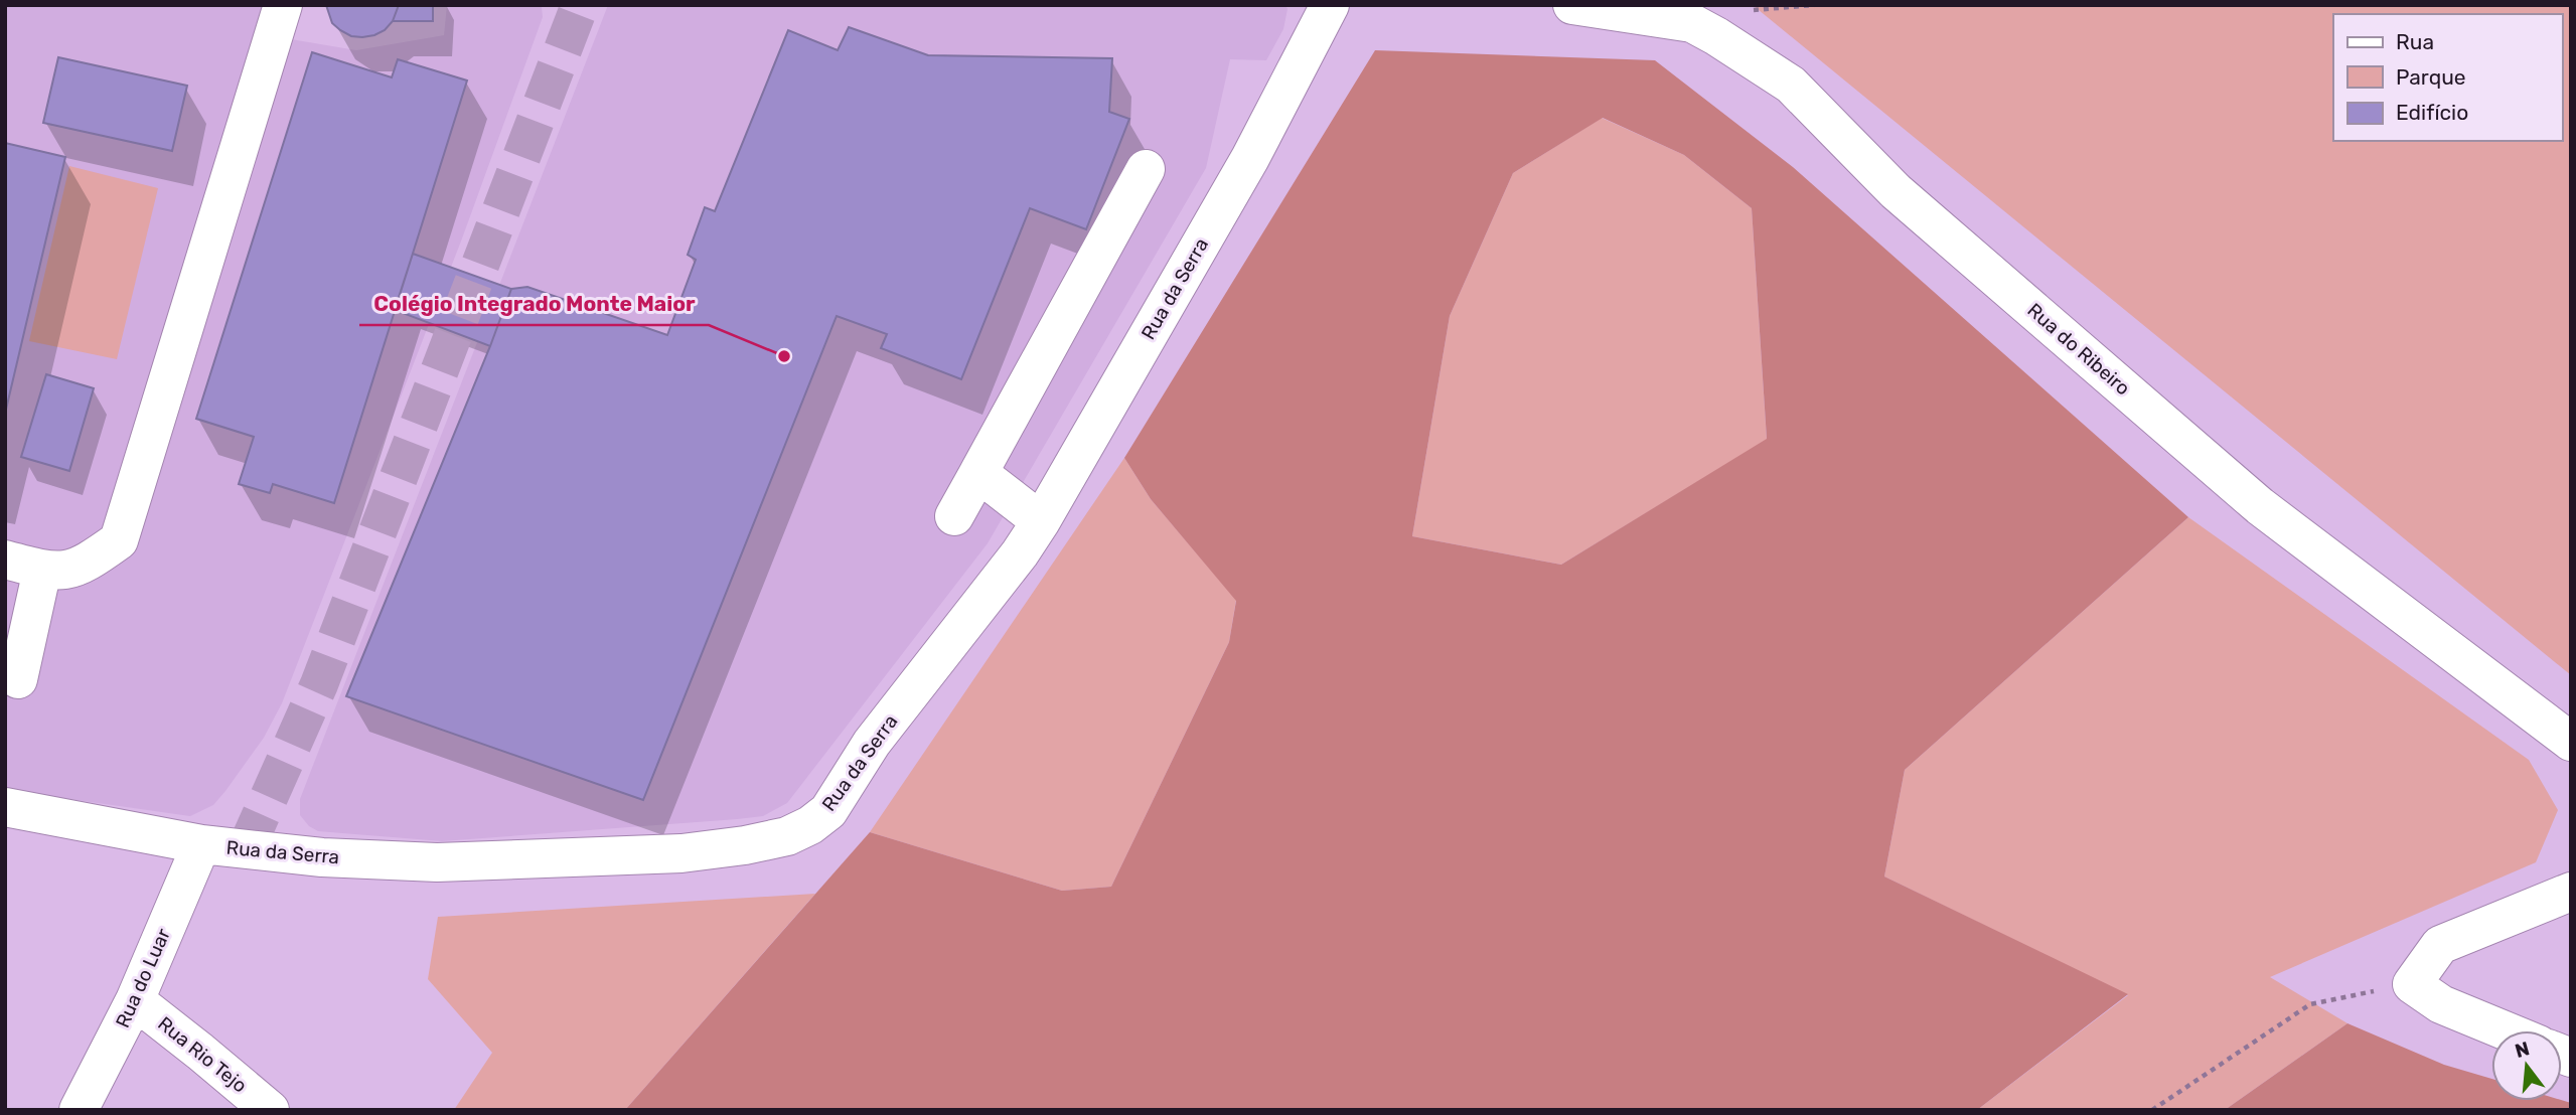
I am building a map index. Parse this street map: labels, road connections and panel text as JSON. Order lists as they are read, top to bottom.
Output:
{
  "streets": {
    "street": [
      "Rua da Serra",
      "Rua do Ribeiro",
      "Rua do Luar",
      "Rua Rio Tejo"
    ]
  },
  "crossings": [
    ["Rua da Serra", "Rua do Luar"],
    ["Rua do Luar", "Rua Rio Tejo"]
  ],
  "places": ["Colégio Integrado Monte Maior"],
  "legend": ["Rua", "Parque", "Edifício"],
  "north": "top"
}
